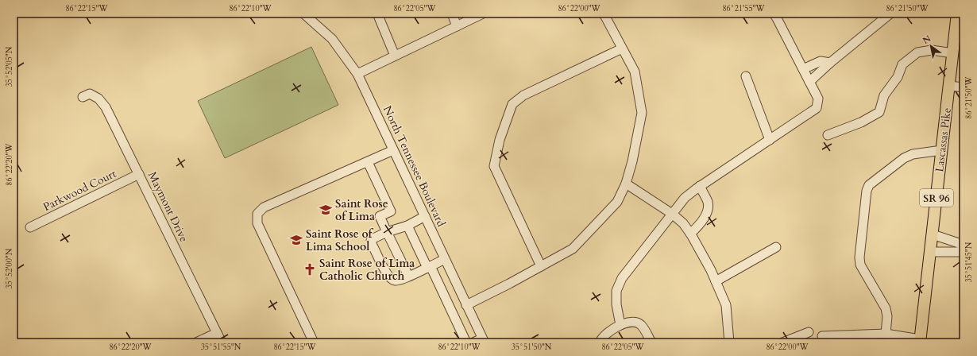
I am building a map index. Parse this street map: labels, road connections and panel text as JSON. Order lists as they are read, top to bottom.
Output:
{
  "streets": {
    "main road": ["Lascassas Pike", "SR 96"],
    "street": ["North Tennessee Boulevard", "Parkwood Court", "Maymont Drive"]
  },
  "crossings": [
    ["Parkwood Court", "Maymont Drive"]
  ],
  "places": {
    "school or university": ["Saint Rose of Lima", "Saint Rose of Lima School"],
    "church": ["Saint Rose of Lima Catholic Church"]
  },
  "north": "top left",
  "coordinates": [
    "86°22'15\"W",
    "86°22'10\"W",
    "86°22'05\"W",
    "86°22'00\"W",
    "86°21'55\"W",
    "86°21'50\"W",
    "35°52'05\"N",
    "86°22'20\"W",
    "35°51'45\"N",
    "35°52'00\"N",
    "35°51'55\"N",
    "35°51'50\"N"
  ]
}
